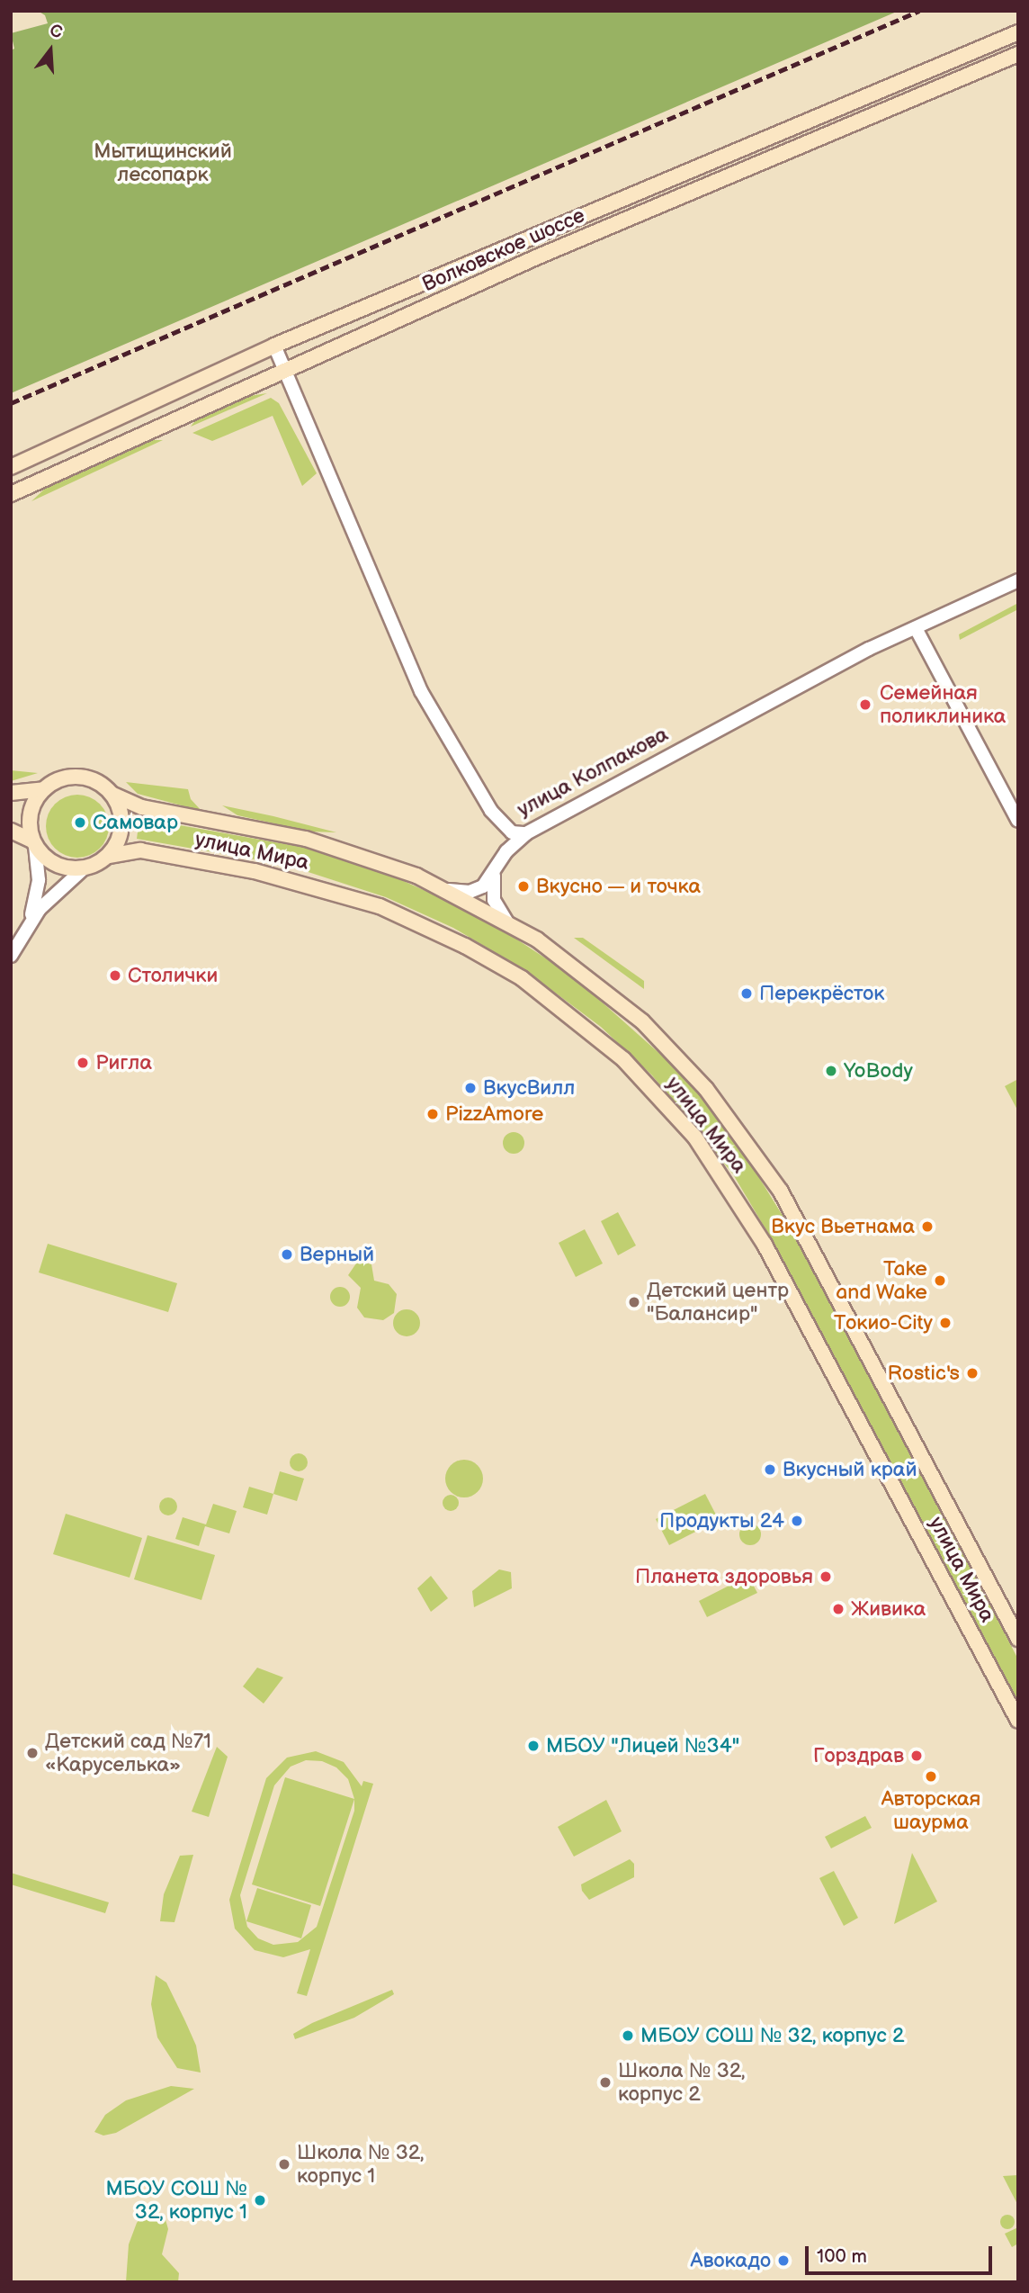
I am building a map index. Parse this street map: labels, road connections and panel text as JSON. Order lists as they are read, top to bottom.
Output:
{
  "streets": {
    "main road": ["Волковское шоссе", "улица Мира"],
    "street": ["улица Колпакова"]
  },
  "crossings": [
    ["Волковское шоссе", "улица Колпакова"]
  ],
  "parks": ["Мытищинский лесопарк"],
  "places": [
    "Семейная поликлиника",
    "Самовар",
    "Вкусно — и точка",
    "Столички",
    "Перекрёсток",
    "Ригла",
    "YoBody",
    "ВкусВилл",
    "PizzAmore",
    "Вкус Вьетнама",
    "Верный",
    "Take and Wake",
    "Детский центр \"Балансир\"",
    "Токио-City",
    "Rostic's",
    "Вкусный край",
    "Продукты 24",
    "Планета здоровья",
    "Живика",
    "МБОУ \"Лицей №34\"",
    "Детский сад №71 «Каруселька»",
    "Горздрав",
    "Авторская шаурма",
    "МБОУ СОШ № 32, корпус 2",
    "Школа № 32, корпус 2",
    "Школа № 32, корпус 1",
    "МБОУ СОШ № 32, корпус 1",
    "Авокадо"
  ],
  "scale_bar": "100 m",
  "north": "top"
}
